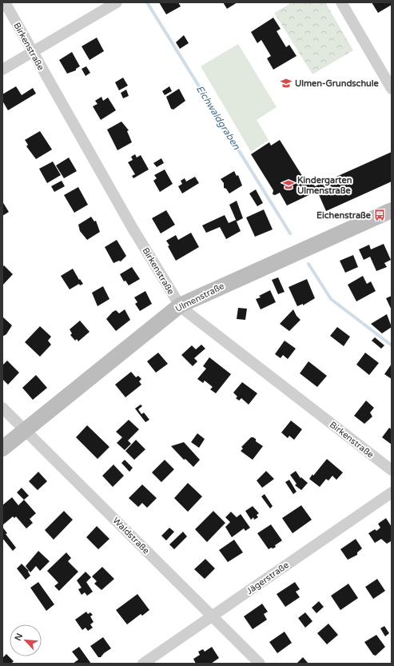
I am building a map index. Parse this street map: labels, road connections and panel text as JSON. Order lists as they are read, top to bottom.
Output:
{
  "streets": {
    "street": [
      "Birkenstraße",
      "Ulmenstraße",
      "Waldstraße",
      "Jägerstraße"
    ]
  },
  "crossings": [
    ["Birkenstraße", "Ulmenstraße"],
    ["Ulmenstraße", "Waldstraße"],
    ["Waldstraße", "Jägerstraße"]
  ],
  "water": ["Eichwaldgraben"],
  "places": {
    "school or university": ["Ulmen-Grundschule", "Kindergarten Ulmenstraße"],
    "bus stop": ["Eichenstraße"]
  },
  "north": "top left"
}
